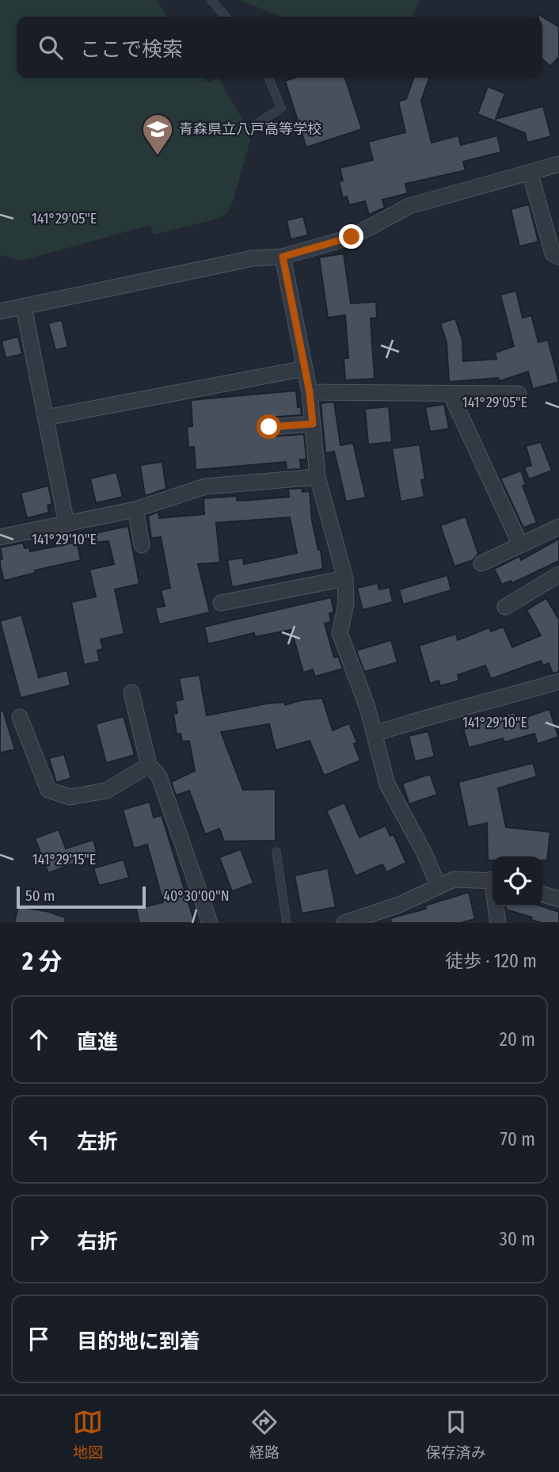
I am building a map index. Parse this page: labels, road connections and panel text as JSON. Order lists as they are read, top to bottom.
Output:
{
  "places": {
    "school or university": ["青森県立八戸高等学校"]
  },
  "scale_bar": "50 m",
  "page": {
    "search": "ここで検索",
    "scale": "50 m",
    "heading": ["2 分", "徒歩 · 120 m"],
    "list": [
      ["直進", "20 m"],
      ["左折", "70 m"],
      ["右折", "30 m"],
      "目的地に到着"
    ],
    "nav": ["地図", "経路", "保存済み"]
  },
  "coordinates": [
    "141°29'05\"E",
    "141°29'10\"E",
    "141°29'15\"E",
    "40°30'00\"N"
  ]
}
